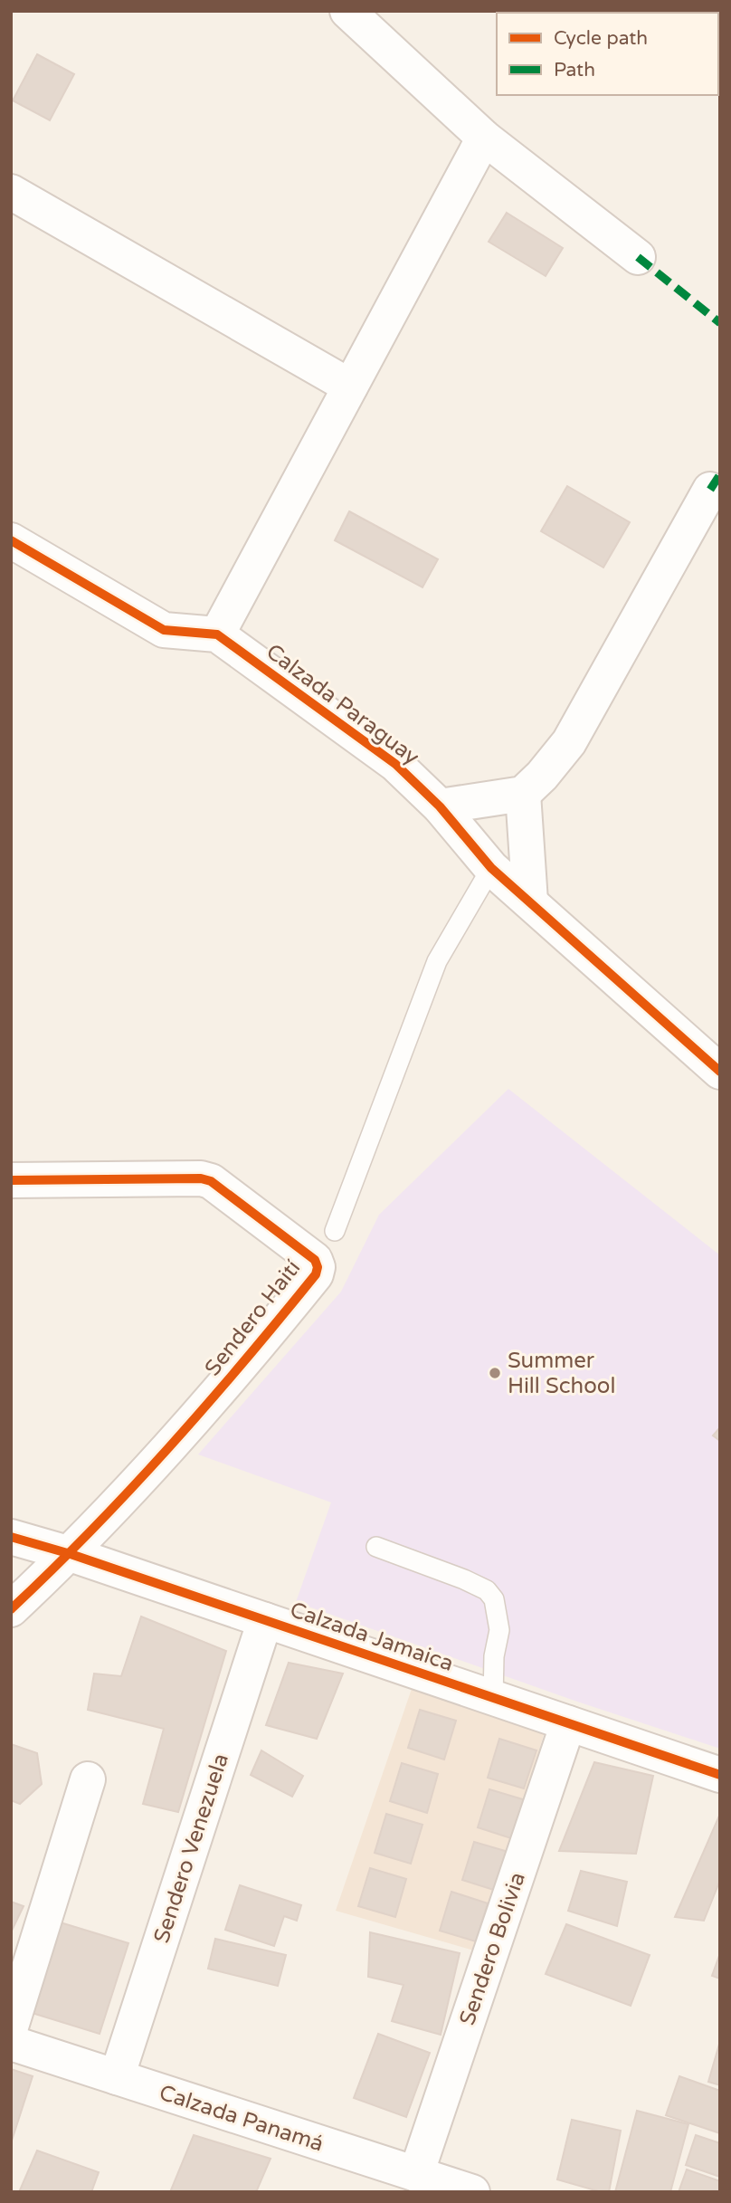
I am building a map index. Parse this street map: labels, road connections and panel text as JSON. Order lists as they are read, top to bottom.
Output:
{
  "streets": {
    "street": [
      "Calzada Paraguay",
      "Sendero Haití",
      "Calzada Jamaica",
      "Sendero Venezuela",
      "Sendero Bolivia",
      "Calzada Panamá"
    ]
  },
  "crossings": [
    ["Sendero Haití", "Calzada Jamaica"],
    ["Calzada Jamaica", "Sendero Venezuela"],
    ["Calzada Jamaica", "Sendero Bolivia"],
    ["Sendero Venezuela", "Calzada Panamá"],
    ["Sendero Bolivia", "Calzada Panamá"]
  ],
  "places": ["Summer Hill School"],
  "legend": ["Cycle path", "Path"]
}
